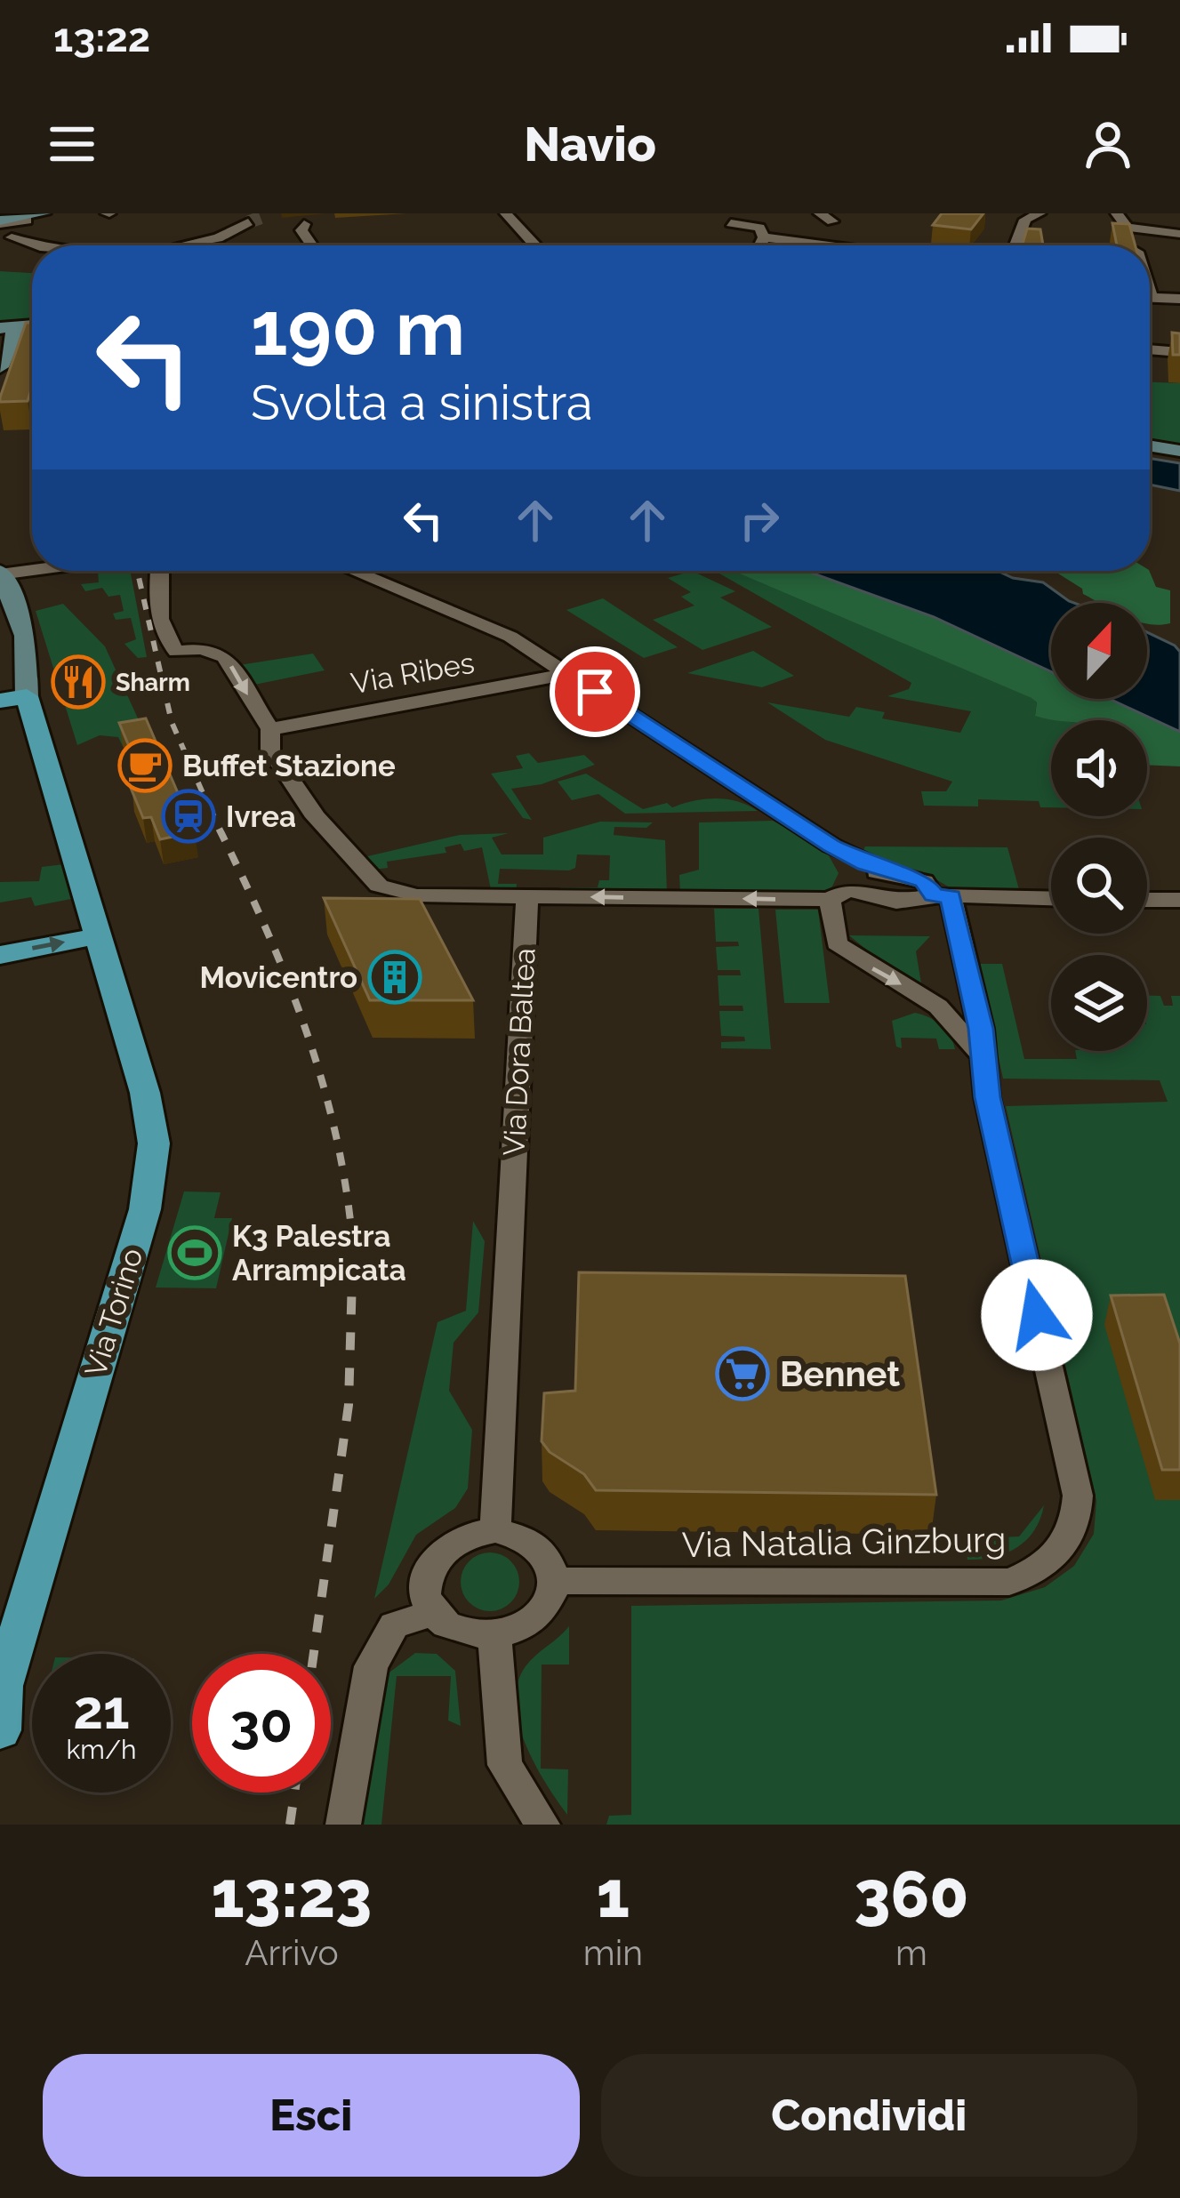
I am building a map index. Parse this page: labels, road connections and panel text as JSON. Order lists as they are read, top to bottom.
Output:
{
  "streets": {
    "main road": ["Via Torino"],
    "street": ["Via Ribes", "Via Dora Baltea", "Via Natalia Ginzburg"]
  },
  "crossings": [
    ["Via Dora Baltea", "Via Natalia Ginzburg"]
  ],
  "places": {
    "restaurant": ["Sharm"],
    "cafe": ["Buffet Stazione"],
    "station": ["Ivrea"],
    "building": ["Movicentro"],
    "sports": ["K3 Palestra Arrampicata"],
    "supermarket": ["Bennet"]
  },
  "north": "top",
  "page": {
    "status": "13:22",
    "header": "Navio",
    "turn": ["190 m", "Svolta a sinistra"],
    "speed": "21 km/h",
    "limit": "30",
    "eta": [
      "13:23",
      "Arrivo",
      "1",
      "min",
      "360",
      "m"
    ],
    "buttons": ["Esci", "Condividi"]
  }
}
